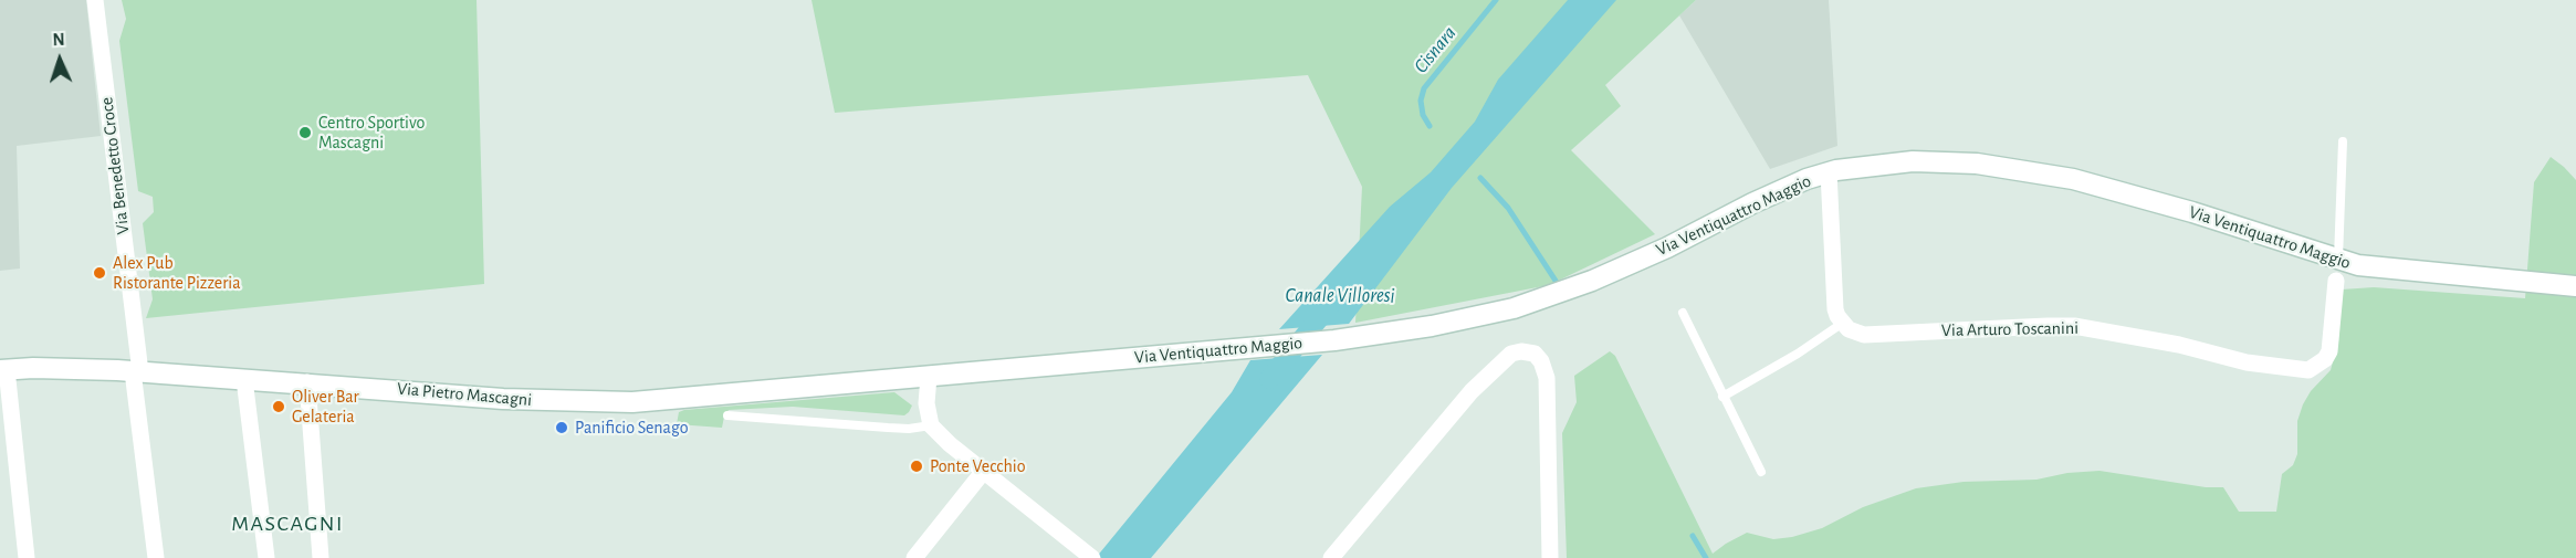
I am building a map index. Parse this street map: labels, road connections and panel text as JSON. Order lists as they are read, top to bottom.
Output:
{
  "streets": {
    "street": [
      "Via Benedetto Croce",
      "Via Ventiquattro Maggio",
      "Via Arturo Toscanini",
      "Via Pietro Mascagni"
    ]
  },
  "crossings": [
    ["Via Benedetto Croce", "Via Pietro Mascagni"],
    ["Via Ventiquattro Maggio", "Via Pietro Mascagni"]
  ],
  "districts": ["MASCAGNI"],
  "water": ["Cisnara", "Canale Villoresi"],
  "places": [
    "Centro Sportivo Mascagni",
    "Alex Pub Ristorante Pizzeria",
    "Oliver Bar Gelateria",
    "Panificio Senago",
    "Ponte Vecchio"
  ],
  "north": "top"
}
